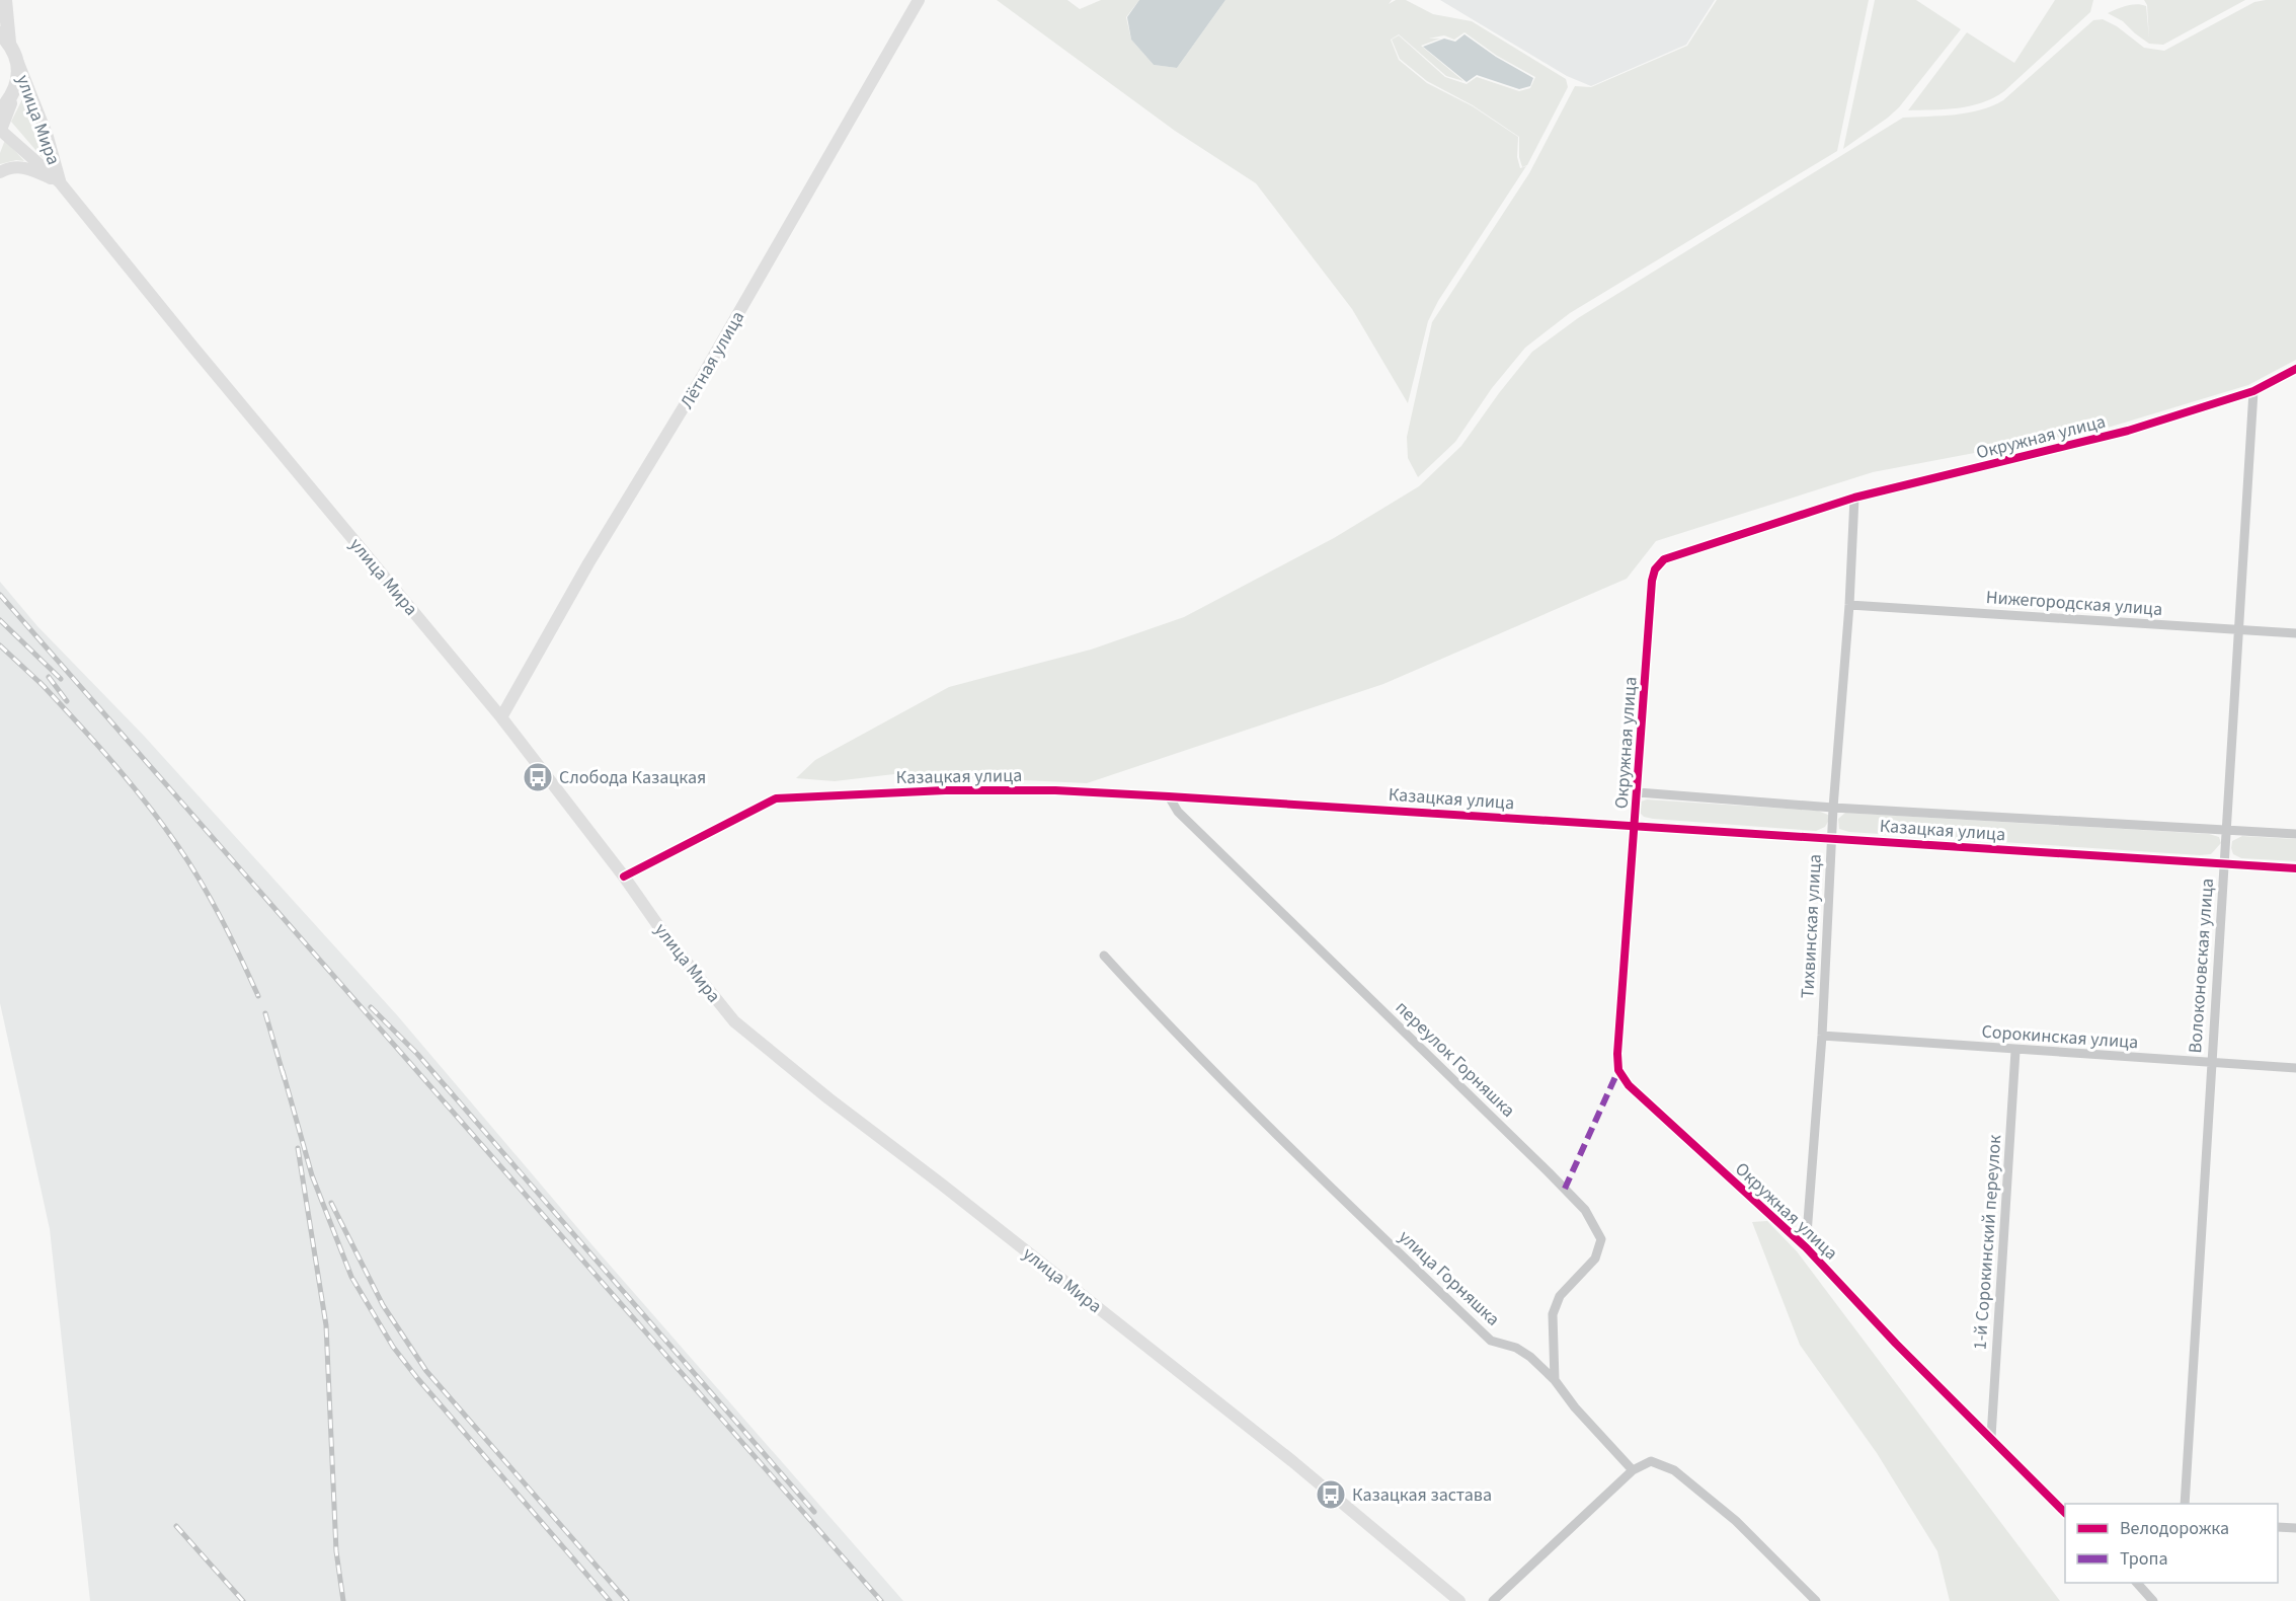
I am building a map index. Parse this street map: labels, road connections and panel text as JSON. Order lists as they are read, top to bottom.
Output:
{
  "streets": {
    "main road": ["улица Мира", "Лётная улица"],
    "street": [
      "Окружная улица",
      "Нижегородская улица",
      "Казацкая улица",
      "Тихвинская улица",
      "Волоконовская улица",
      "Сорокинская улица",
      "переулок Горняшка",
      "1-й Сорокинский переулок",
      "улица Горняшка"
    ]
  },
  "crossings": [
    ["улица Мира", "Лётная улица"],
    ["улица Мира", "Казацкая улица"],
    ["Окружная улица", "Казацкая улица"],
    ["Окружная улица", "Тихвинская улица"],
    ["Окружная улица", "Волоконовская улица"],
    ["Окружная улица", "1-й Сорокинский переулок"],
    ["Нижегородская улица", "Тихвинская улица"],
    ["Нижегородская улица", "Волоконовская улица"],
    ["Казацкая улица", "Тихвинская улица"],
    ["Казацкая улица", "Волоконовская улица"],
    ["Казацкая улица", "переулок Горняшка"],
    ["Тихвинская улица", "Сорокинская улица"],
    ["Волоконовская улица", "Сорокинская улица"],
    ["Сорокинская улица", "1-й Сорокинский переулок"],
    ["переулок Горняшка", "улица Горняшка"]
  ],
  "places": {
    "bus stop": ["Слобода Казацкая", "Казацкая застава"]
  },
  "legend": ["Велодорожка", "Тропа"]
}
